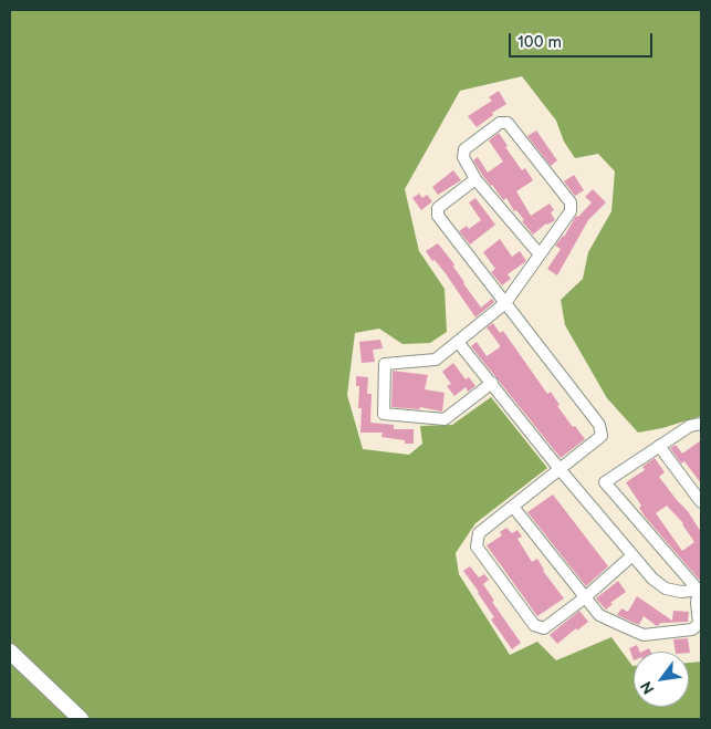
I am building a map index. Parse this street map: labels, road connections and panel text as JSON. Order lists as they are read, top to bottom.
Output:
{
  "scale_bar": "100 m",
  "north": "bottom left"
}
